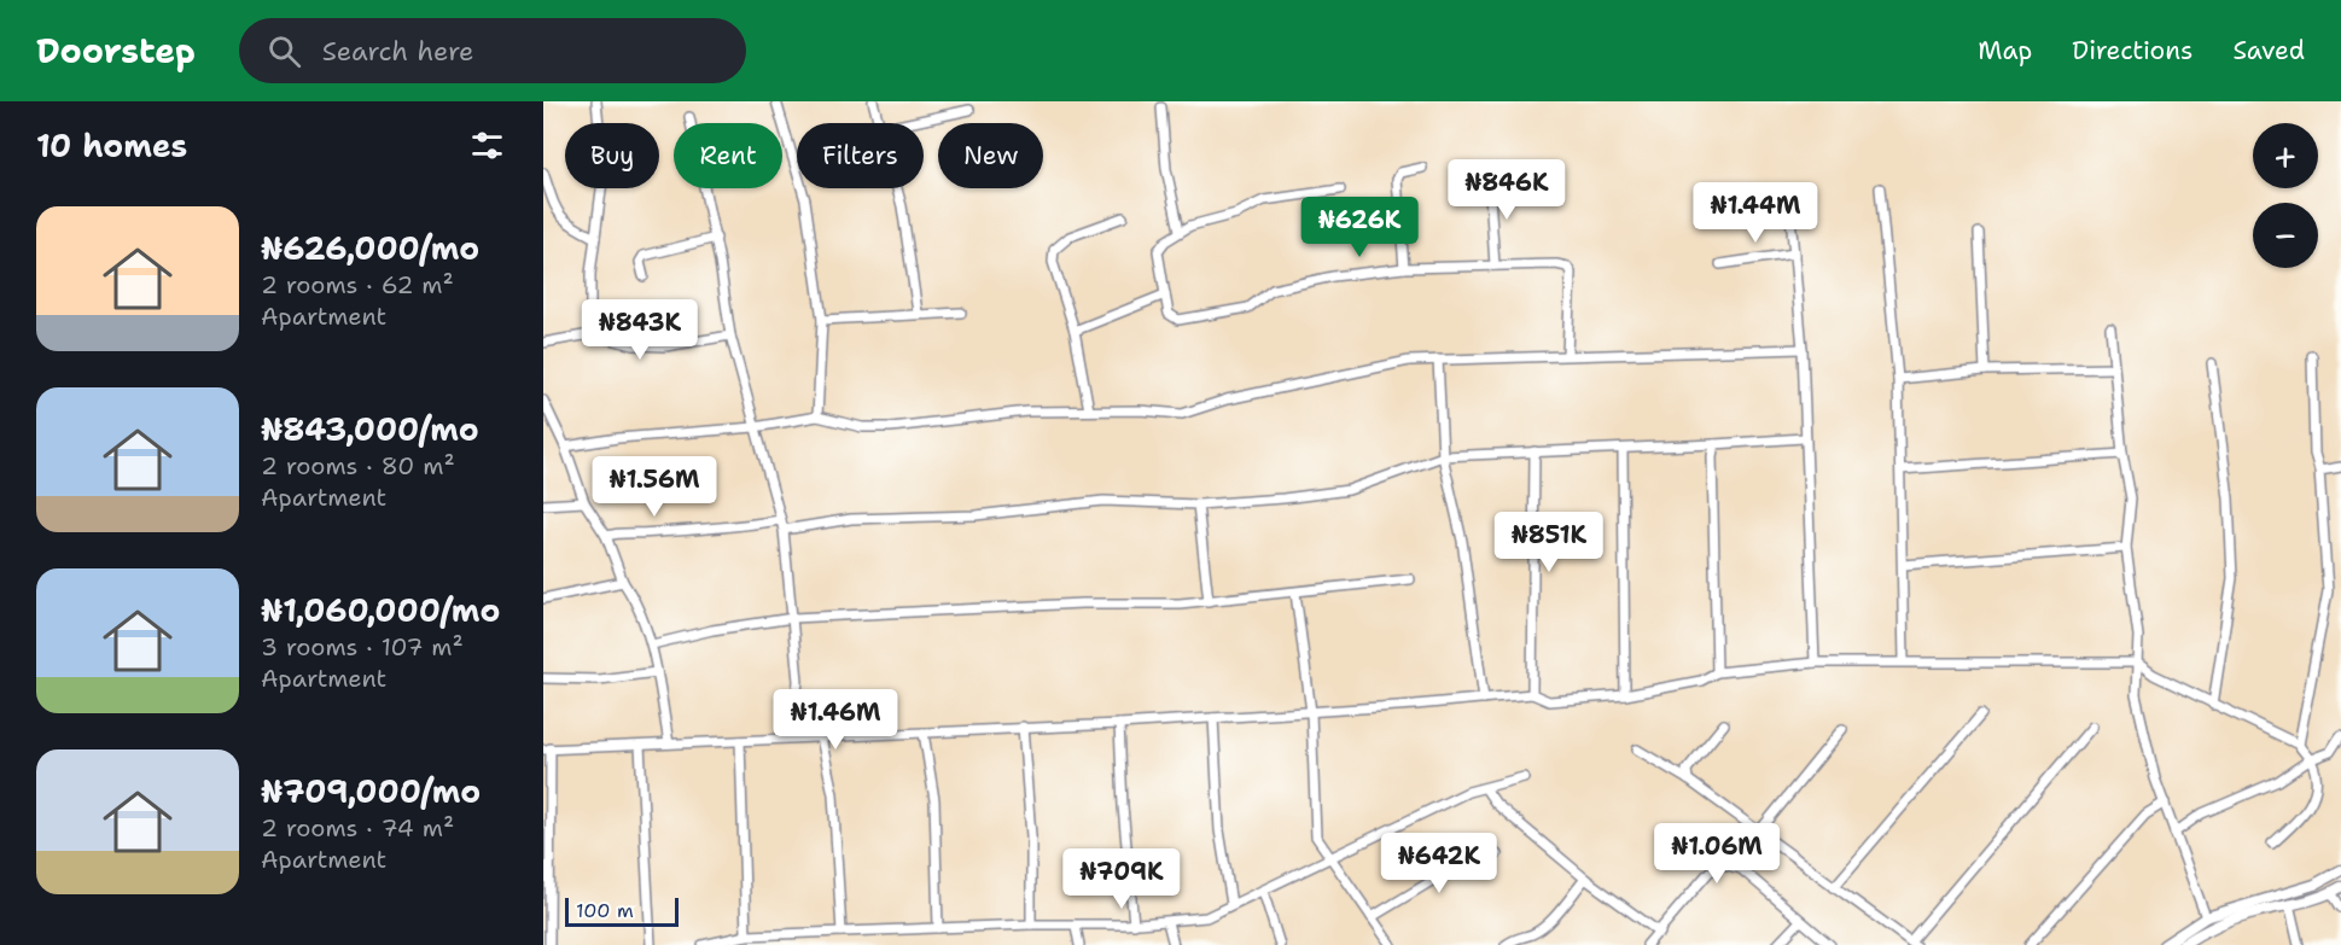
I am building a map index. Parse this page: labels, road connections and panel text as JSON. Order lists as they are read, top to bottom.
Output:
{
  "scale_bar": "100 m",
  "page": {
    "header": "Doorstep",
    "search": "Search here",
    "nav": ["Map", "Directions", "Saved"],
    "heading": "10 homes",
    "map_buttons": ["+", "−"],
    "chip": [
      "Buy",
      "Rent",
      "Filters",
      "New"
    ],
    "price": [
      "₦846K",
      "₦1.44M",
      "₦626K",
      "₦843K",
      "₦1.56M",
      "₦851K",
      "₦1.46M",
      "₦1.06M",
      "₦642K",
      "₦709K"
    ],
    "list": [
      {
        "name": "₦626,000/mo",
        "note": "2 rooms · 62 m² · Apartment"
      },
      {
        "name": "₦843,000/mo",
        "note": "2 rooms · 80 m² · Apartment"
      },
      {
        "name": "₦1,060,000/mo",
        "note": "3 rooms · 107 m² · Apartment"
      },
      {
        "name": "₦709,000/mo",
        "note": "2 rooms · 74 m² · Apartment"
      }
    ],
    "scale": "100 m"
  }
}
